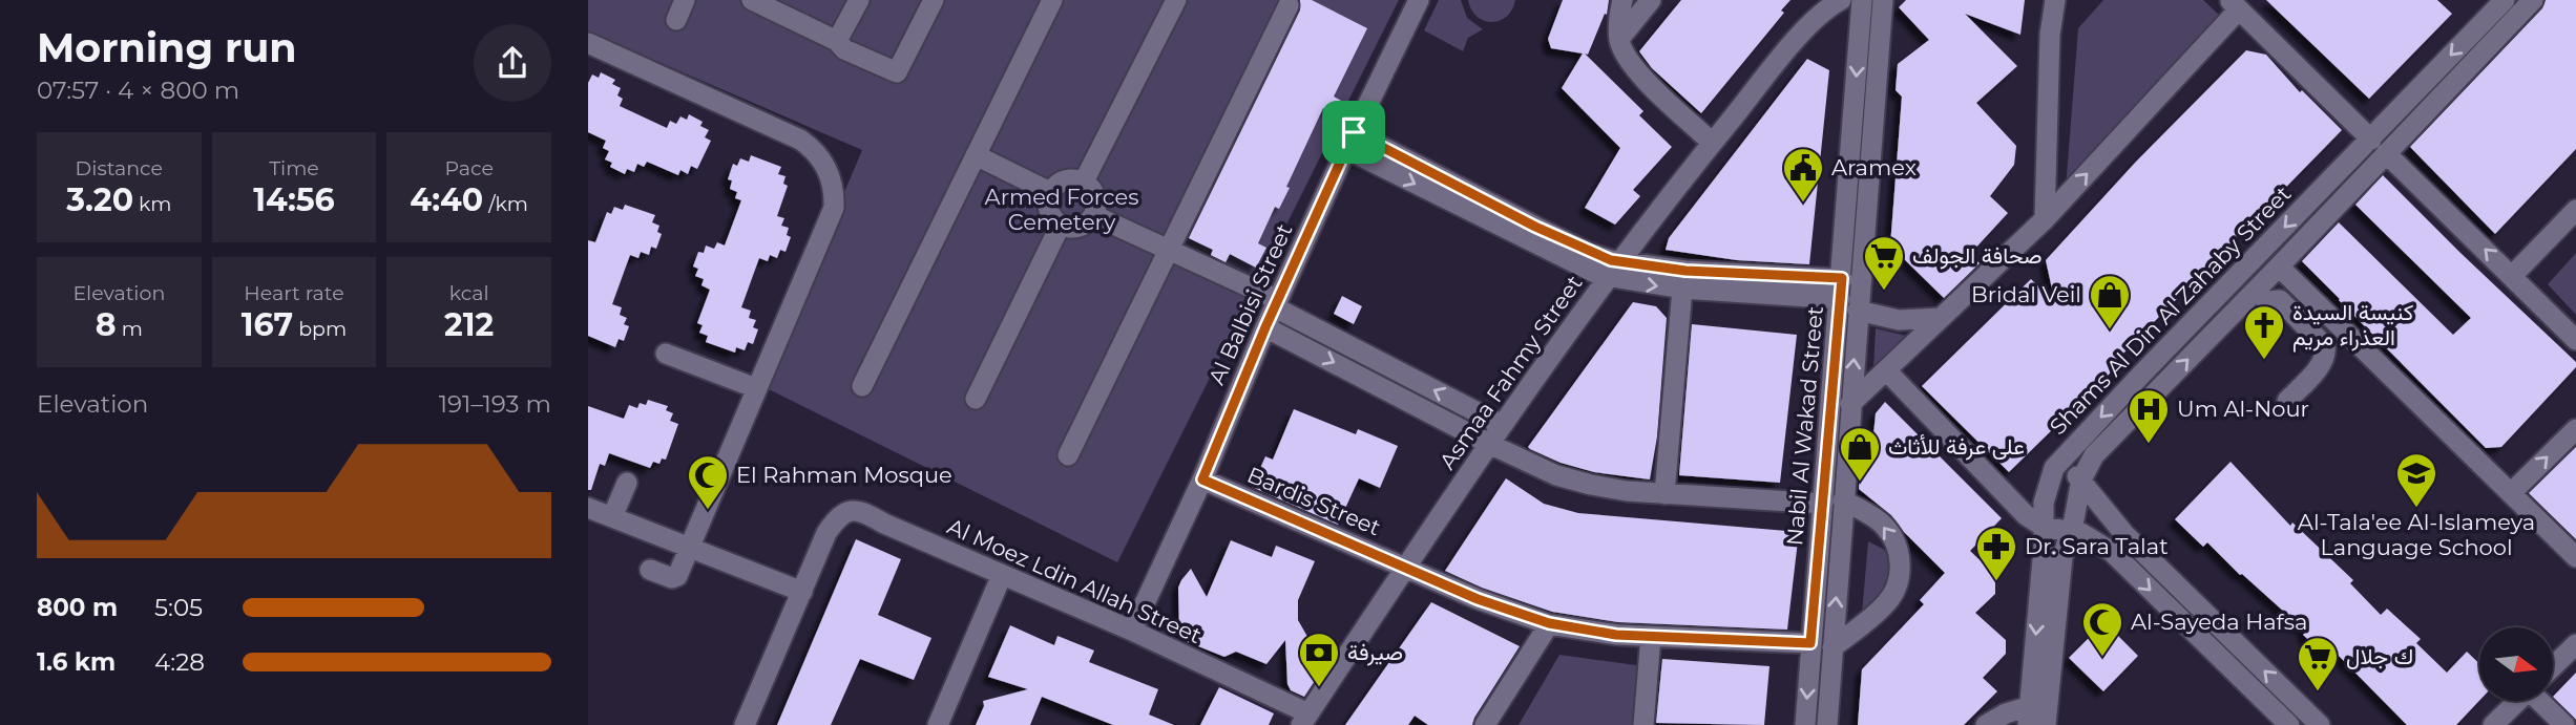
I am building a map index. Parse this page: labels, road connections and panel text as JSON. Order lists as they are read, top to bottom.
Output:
{
  "streets": {
    "street": [
      "Al Balbisi Street",
      "Shams Al Din Al Zahaby Street",
      "Asmaa Fahmy Street",
      "Nabil Al Wakad Street",
      "Bardis Street",
      "Al Moez Ldin Allah Street"
    ]
  },
  "crossings": [
    ["Al Balbisi Street", "Bardis Street"],
    ["Al Balbisi Street", "Al Moez Ldin Allah Street"],
    ["Asmaa Fahmy Street", "Bardis Street"],
    ["Asmaa Fahmy Street", "Al Moez Ldin Allah Street"],
    ["Nabil Al Wakad Street", "Bardis Street"]
  ],
  "parks": ["Armed Forces Cemetery"],
  "places": {
    "public building": ["Aramex"],
    "supermarket": ["صحافة الجولف", "ك جلال"],
    "shop": ["Bridal Veil", "على عرفة للأثاث"],
    "church": ["كنيسة السيدة العذراء مريم"],
    "hospital": ["Um Al-Nour"],
    "school or university": ["Al-Tala'ee Al-Islameya Language School"],
    "mosque": ["El Rahman Mosque", "Al-Sayeda Hafsa"],
    "pharmacy": ["Dr. Sara Talat"],
    "bank": ["صيرفة"]
  },
  "north": "right",
  "page": {
    "heading": ["Morning run", "07:57 · 4 × 800 m"],
    "stats": [
      ["Distance", "3.20 km"],
      ["Time", "14:56"],
      ["Pace", "4:40 /km"],
      ["Elevation", "8 m"],
      ["Heart rate", "167 bpm"],
      ["kcal", "212"]
    ],
    "chart": ["Elevation", "191–193 m"],
    "list": [
      {
        "name": "800 m",
        "note": "5:05"
      },
      {
        "name": "1.6 km",
        "note": "4:28"
      }
    ]
  }
}
